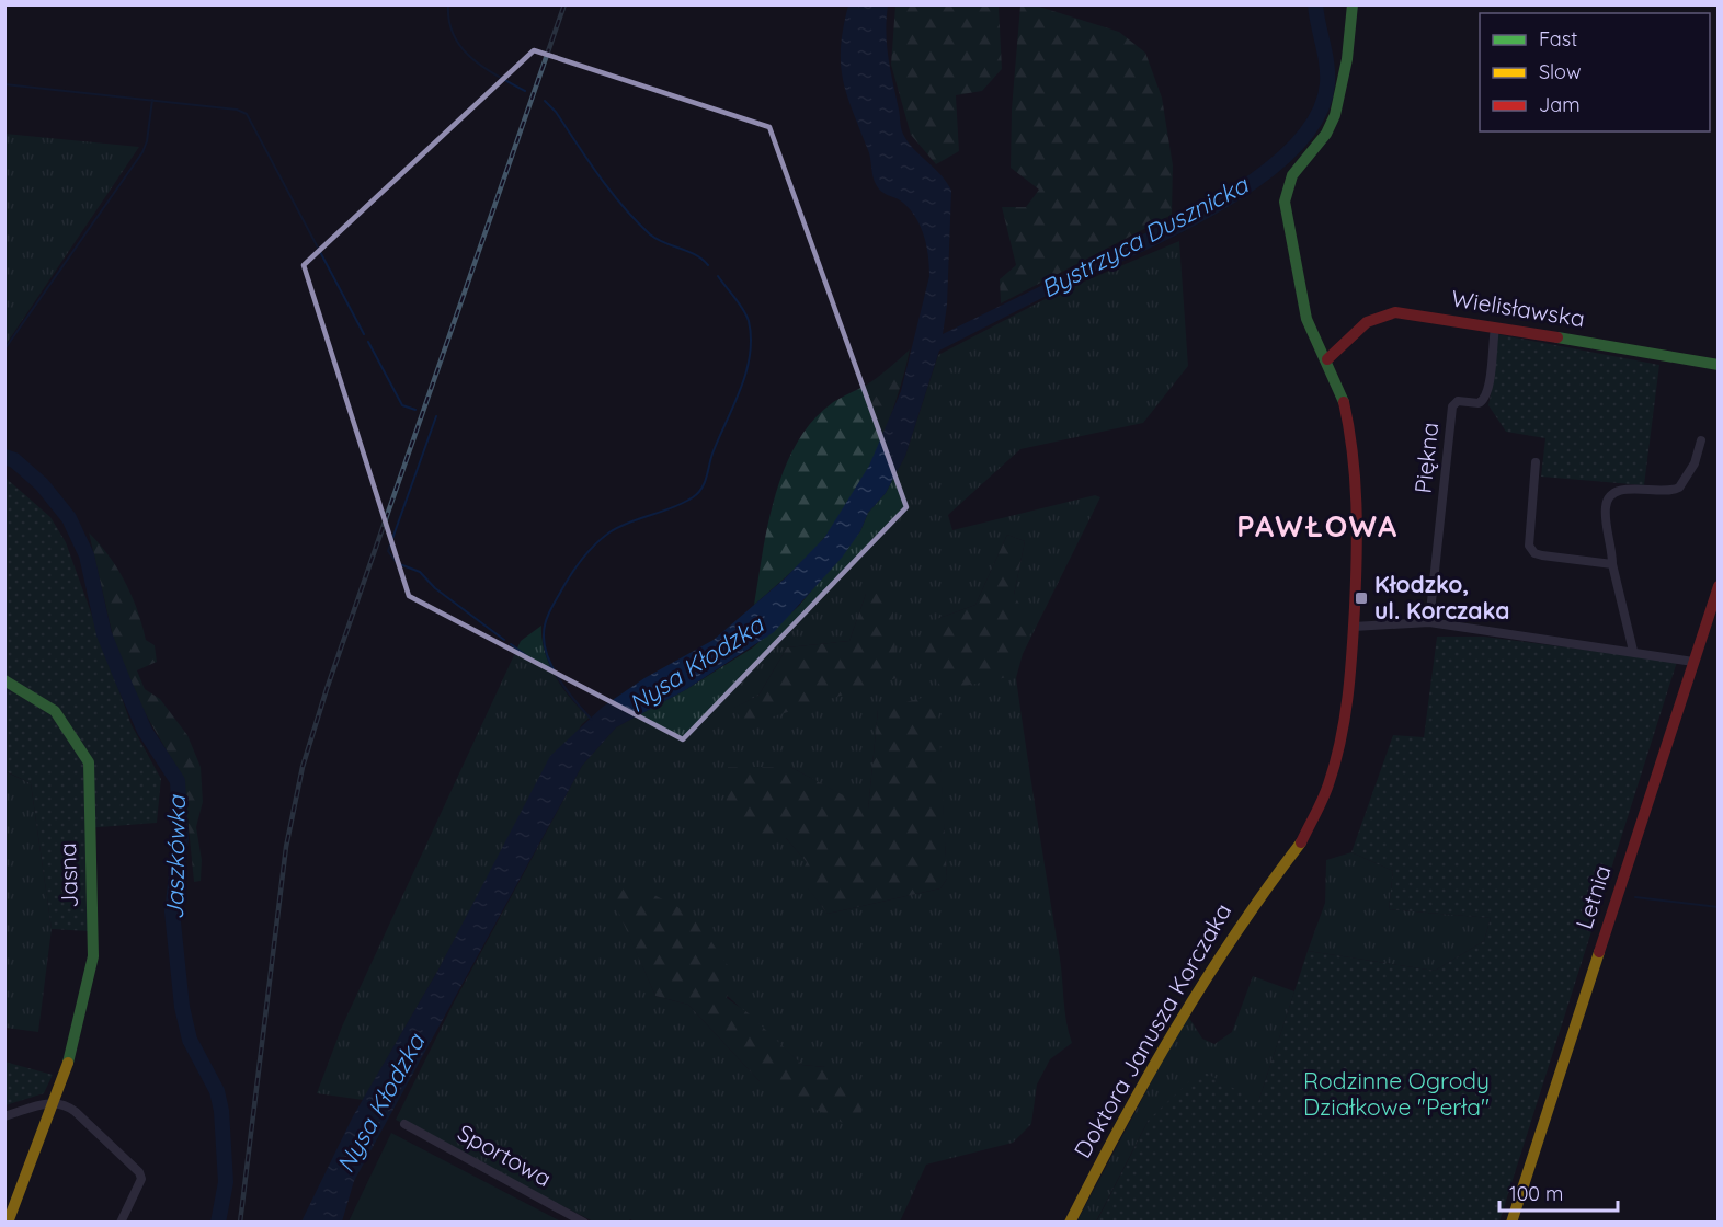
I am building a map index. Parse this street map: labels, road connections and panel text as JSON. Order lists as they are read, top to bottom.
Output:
{
  "streets": {
    "street": [
      "Wielisławska",
      "Piękna",
      "Jasna",
      "Letnia",
      "Doktora Janusza Korczaka",
      "Sportowa"
    ]
  },
  "crossings": [
    ["Wielisławska", "Piękna"],
    ["Wielisławska", "Doktora Janusza Korczaka"]
  ],
  "districts": ["PAWŁOWA"],
  "water": ["Bystrzyca Dusznicka", "Nysa Kłodzka", "Jaszkówka"],
  "parks": ["Rodzinne Ogrody Działkowe \"Perła\""],
  "places": {
    "transit": ["Kłodzko, ul. Korczaka"]
  },
  "legend": ["Fast", "Slow", "Jam"],
  "scale_bar": "100 m"
}
